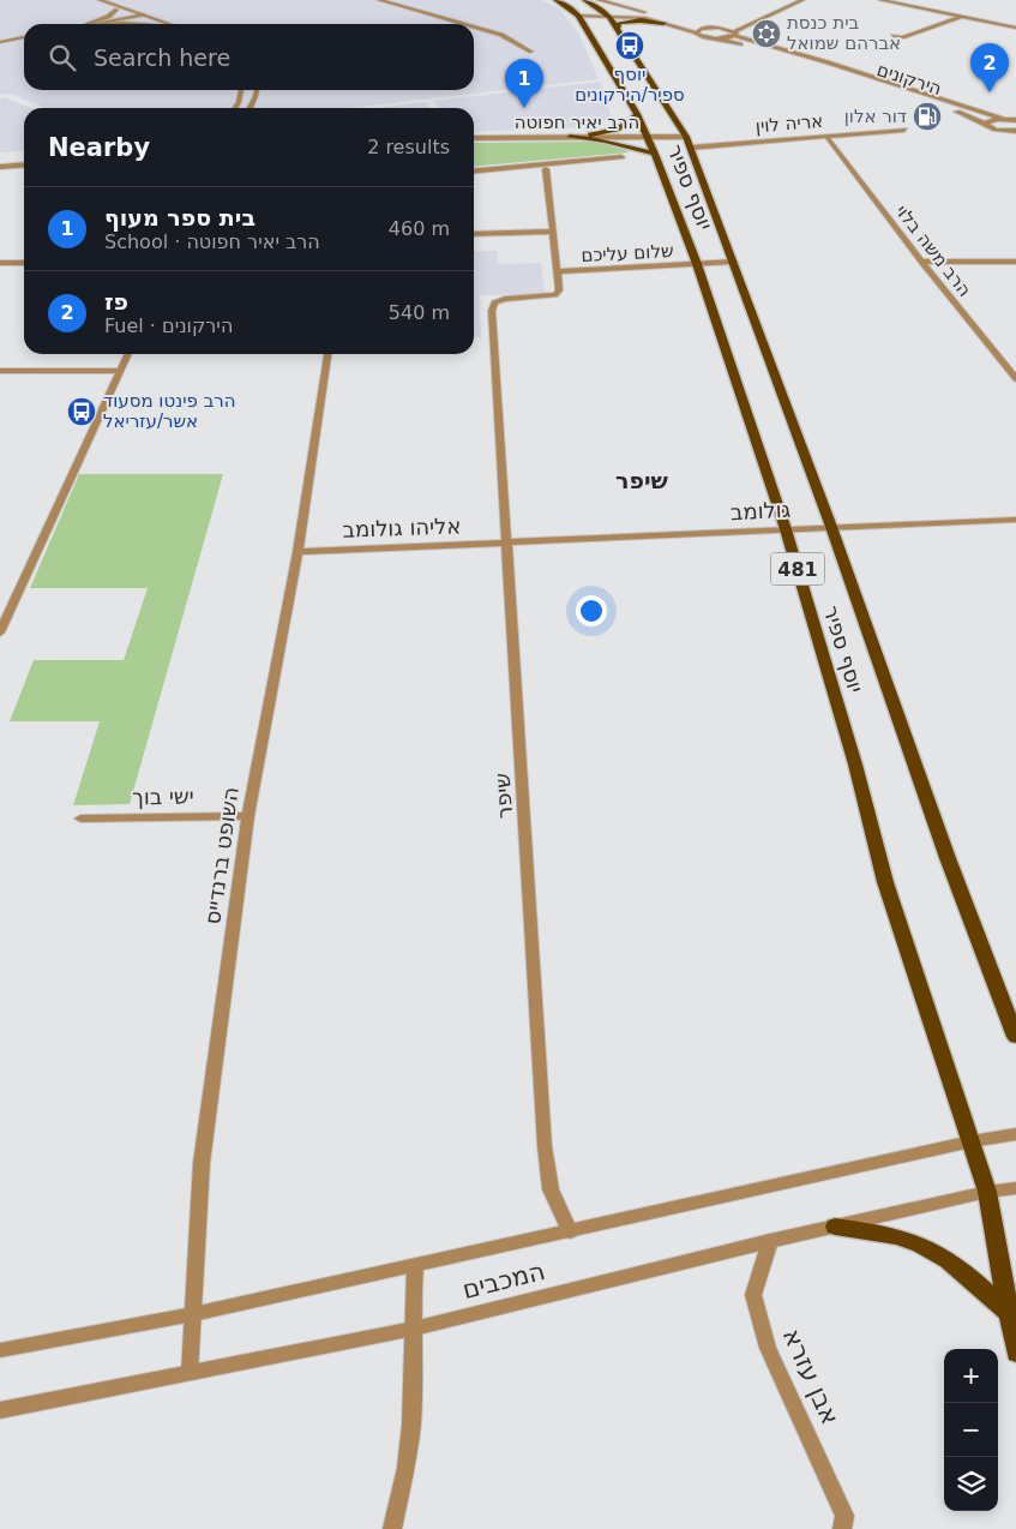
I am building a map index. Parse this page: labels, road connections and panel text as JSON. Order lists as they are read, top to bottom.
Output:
{
  "streets": {
    "main road": ["יוסף ספיר", "481"],
    "street": [
      "הירקונים",
      "הרב יאיר חפוטה",
      "אריה לוין",
      "הרב משה בלוי",
      "שלום עליכם",
      "גולומב",
      "אליהו גולומב",
      "שיפר",
      "ישי בוך",
      "השופט ברנדייס",
      "המכבים",
      "אבן עזרא"
    ]
  },
  "crossings": [
    ["הרב יאיר חפוטה", "אריה לוין"],
    ["הרב יאיר חפוטה", "יוסף ספיר"],
    ["אריה לוין", "יוסף ספיר"],
    ["יוסף ספיר", "שלום עליכם"],
    ["יוסף ספיר", "גולומב"],
    ["יוסף ספיר", "481"],
    ["יוסף ספיר", "המכבים"],
    ["שלום עליכם", "שיפר"],
    ["גולומב", "אליהו גולומב"],
    ["גולומב", "שיפר"],
    ["אליהו גולומב", "שיפר"],
    ["אליהו גולומב", "השופט ברנדייס"],
    ["481", "המכבים"],
    ["שיפר", "המכבים"],
    ["ישי בוך", "השופט ברנדייס"],
    ["השופט ברנדייס", "המכבים"],
    ["המכבים", "אבן עזרא"]
  ],
  "districts": ["שיפר"],
  "places": {
    "synagogue": ["בית כנסת אברהם שמואל"],
    "bus stop": ["יוסף ספיר/הירקונים", "הרב פינטו מסעוד אשר/עזריאל"],
    "fuel station": ["דור אלון"]
  },
  "page": {
    "search": "Search here",
    "pins": ["2", "1"],
    "heading": ["Nearby", "2 results"],
    "list": [
      {
        "mark": "1",
        "name": "בית ספר מעוף",
        "note": "School · הרב יאיר חפוטה",
        "value": "460 m"
      },
      {
        "mark": "2",
        "name": "פז",
        "note": "Fuel · הירקונים",
        "value": "540 m"
      }
    ],
    "map_buttons": ["+", "−"]
  }
}
